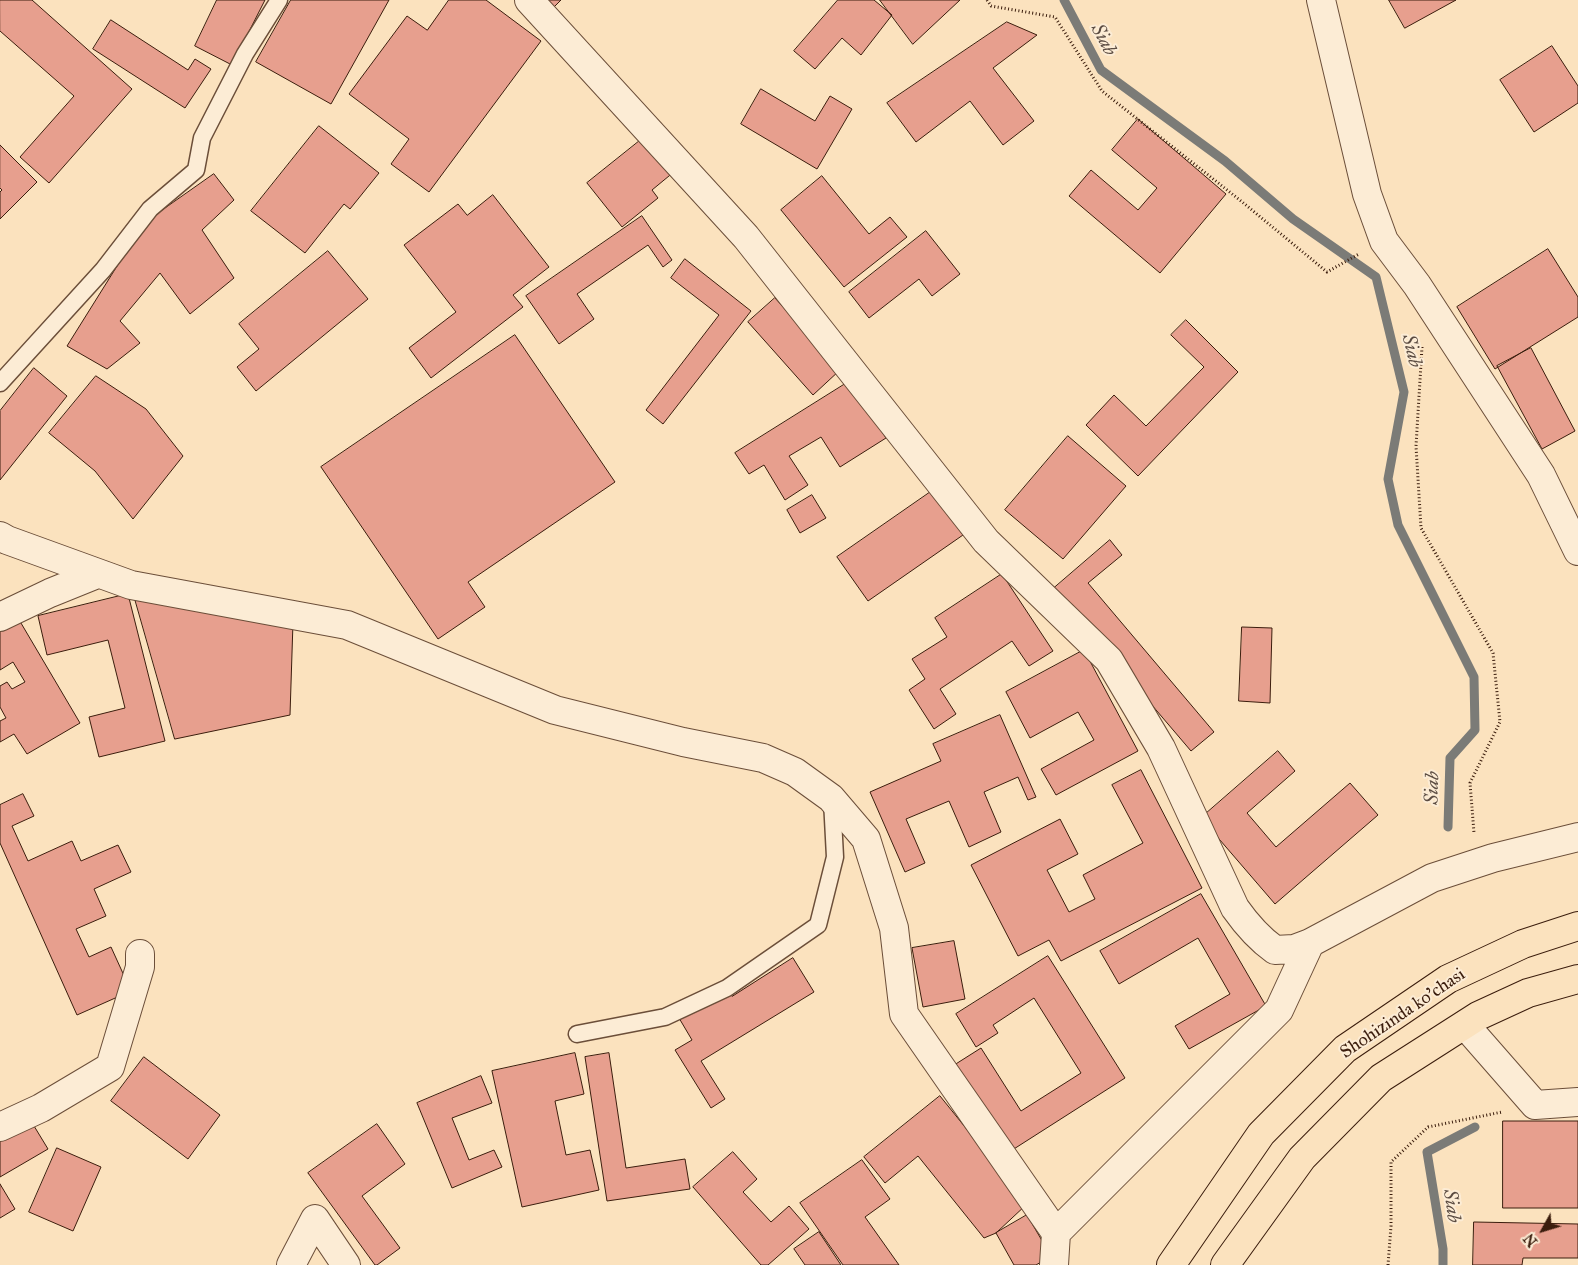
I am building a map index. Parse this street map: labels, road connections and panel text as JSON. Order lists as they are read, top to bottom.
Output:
{
  "streets": {
    "main road": ["Shohizinda ko'chasi"]
  },
  "water": ["Siab"],
  "north": "bottom left"
}
